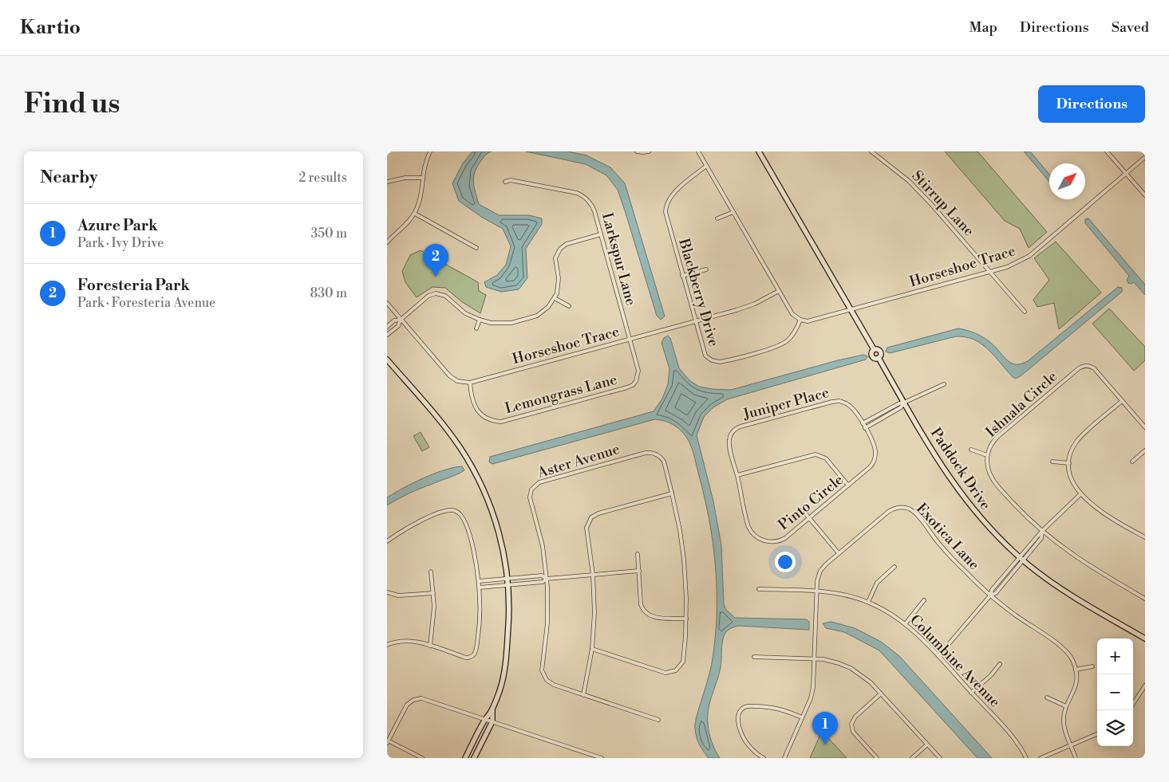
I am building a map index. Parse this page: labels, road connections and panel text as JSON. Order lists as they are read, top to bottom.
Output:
{
  "streets": {
    "street": [
      "Stirrup Lane",
      "Larkspur Lane",
      "Horseshoe Trace",
      "Blackberry Drive",
      "Lemongrass Lane",
      "Juniper Place",
      "Ishnala Circle",
      "Aster Avenue",
      "Paddock Drive",
      "Pinto Circle",
      "Exotica Lane",
      "Columbine Avenue"
    ]
  },
  "crossings": [
    ["Stirrup Lane", "Horseshoe Trace"],
    ["Larkspur Lane", "Horseshoe Trace"],
    ["Larkspur Lane", "Lemongrass Lane"],
    ["Horseshoe Trace", "Blackberry Drive"],
    ["Horseshoe Trace", "Lemongrass Lane"],
    ["Horseshoe Trace", "Paddock Drive"],
    ["Juniper Place", "Pinto Circle"],
    ["Exotica Lane", "Columbine Avenue"]
  ],
  "north": "top right",
  "page": {
    "header": "Kartio",
    "nav": ["Map", "Directions", "Saved"],
    "buttons": "Directions",
    "title": "Find us",
    "heading": ["Nearby", "2 results"],
    "list": [
      {
        "mark": "1",
        "name": "Azure Park",
        "note": "Park · Ivy Drive",
        "value": "350 m"
      },
      {
        "mark": "2",
        "name": "Foresteria Park",
        "note": "Park · Foresteria Avenue",
        "value": "830 m"
      }
    ],
    "pins": ["2", "1"],
    "map_buttons": ["+", "−"]
  }
}
